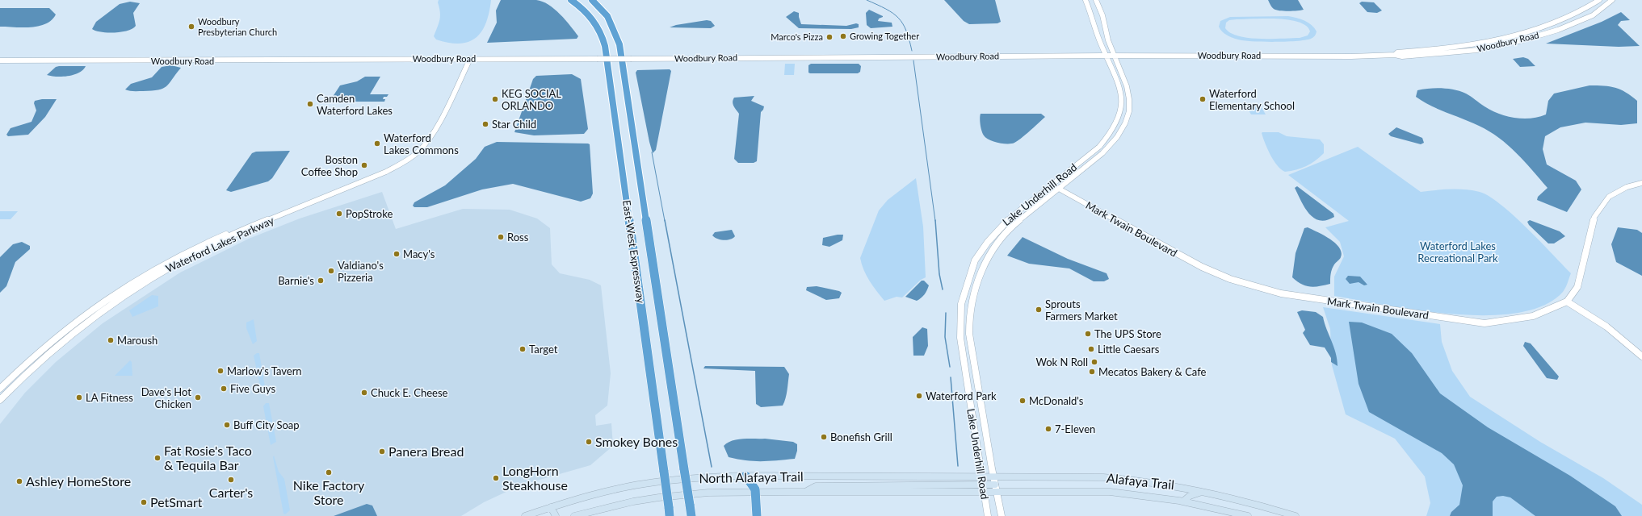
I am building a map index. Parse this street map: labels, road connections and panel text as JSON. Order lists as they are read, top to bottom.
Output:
{
  "streets": {
    "highway": ["East-West Expressway"],
    "main road": ["North Alafaya Trail", "Alafaya Trail"],
    "street": [
      "Woodbury Road",
      "Lake Underhill Road",
      "Mark Twain Boulevard",
      "Waterford Lakes Parkway"
    ]
  },
  "crossings": [
    ["Woodbury Road", "Lake Underhill Road"],
    ["Woodbury Road", "Waterford Lakes Parkway"],
    ["Lake Underhill Road", "Mark Twain Boulevard"],
    ["Lake Underhill Road", "North Alafaya Trail"],
    ["Lake Underhill Road", "Alafaya Trail"],
    ["North Alafaya Trail", "Alafaya Trail"]
  ],
  "parks": ["Waterford Lakes Recreational Park"],
  "places": [
    "Woodbury Presbyterian Church",
    "Growing Together",
    "Marco's Pizza",
    "KEG SOCIAL ORLANDO",
    "Waterford Elementary School",
    "Camden Waterford Lakes",
    "Star Child",
    "Waterford Lakes Commons",
    "Boston Coffee Shop",
    "PopStroke",
    "Ross",
    "Macy's",
    "Valdiano's Pizzeria",
    "Barnie's",
    "Sprouts Farmers Market",
    "The UPS Store",
    "Maroush",
    "Target",
    "Little Caesars",
    "Wok N Roll",
    "Marlow's Tavern",
    "Mecatos Bakery & Cafe",
    "Five Guys",
    "Chuck E. Cheese",
    "Waterford Park",
    "LA Fitness",
    "Dave's Hot Chicken",
    "McDonald's",
    "Buff City Soap",
    "7-Eleven",
    "Bonefish Grill",
    "Smokey Bones",
    "Panera Bread",
    "Fat Rosie's Taco & Tequila Bar",
    "Nike Factory Store",
    "LongHorn Steakhouse",
    "Carter's",
    "Ashley HomeStore",
    "PetSmart"
  ]
}
